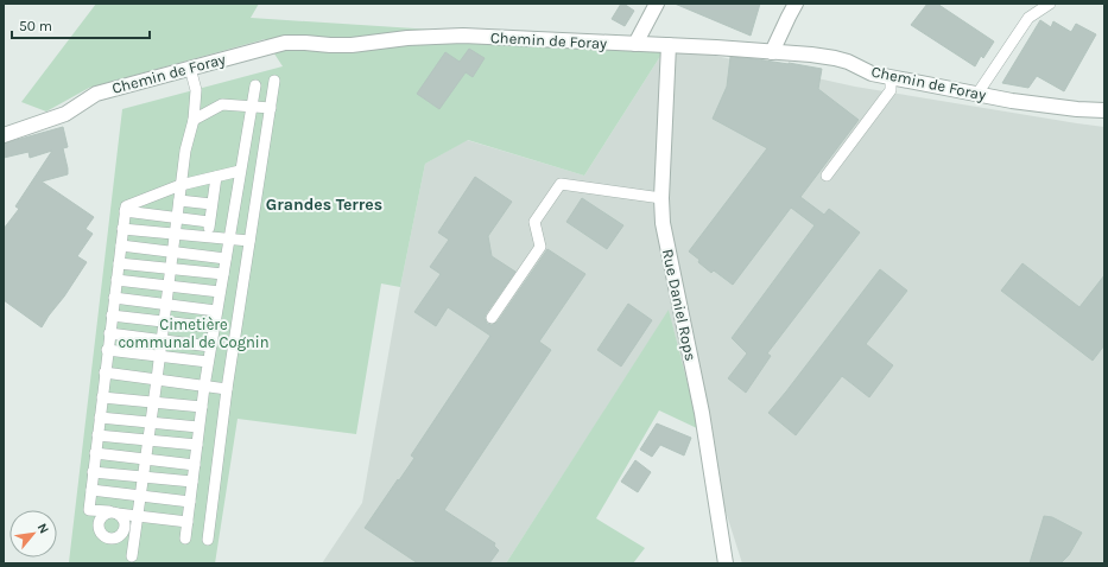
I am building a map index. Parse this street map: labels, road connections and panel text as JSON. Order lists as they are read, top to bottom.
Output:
{
  "streets": {
    "street": ["Chemin de Foray", "Rue Daniel Rops"]
  },
  "crossings": [
    ["Chemin de Foray", "Rue Daniel Rops"]
  ],
  "districts": ["Grandes Terres"],
  "parks": ["Cimetière communal de Cognin"],
  "scale_bar": "50 m",
  "north": "top right"
}
